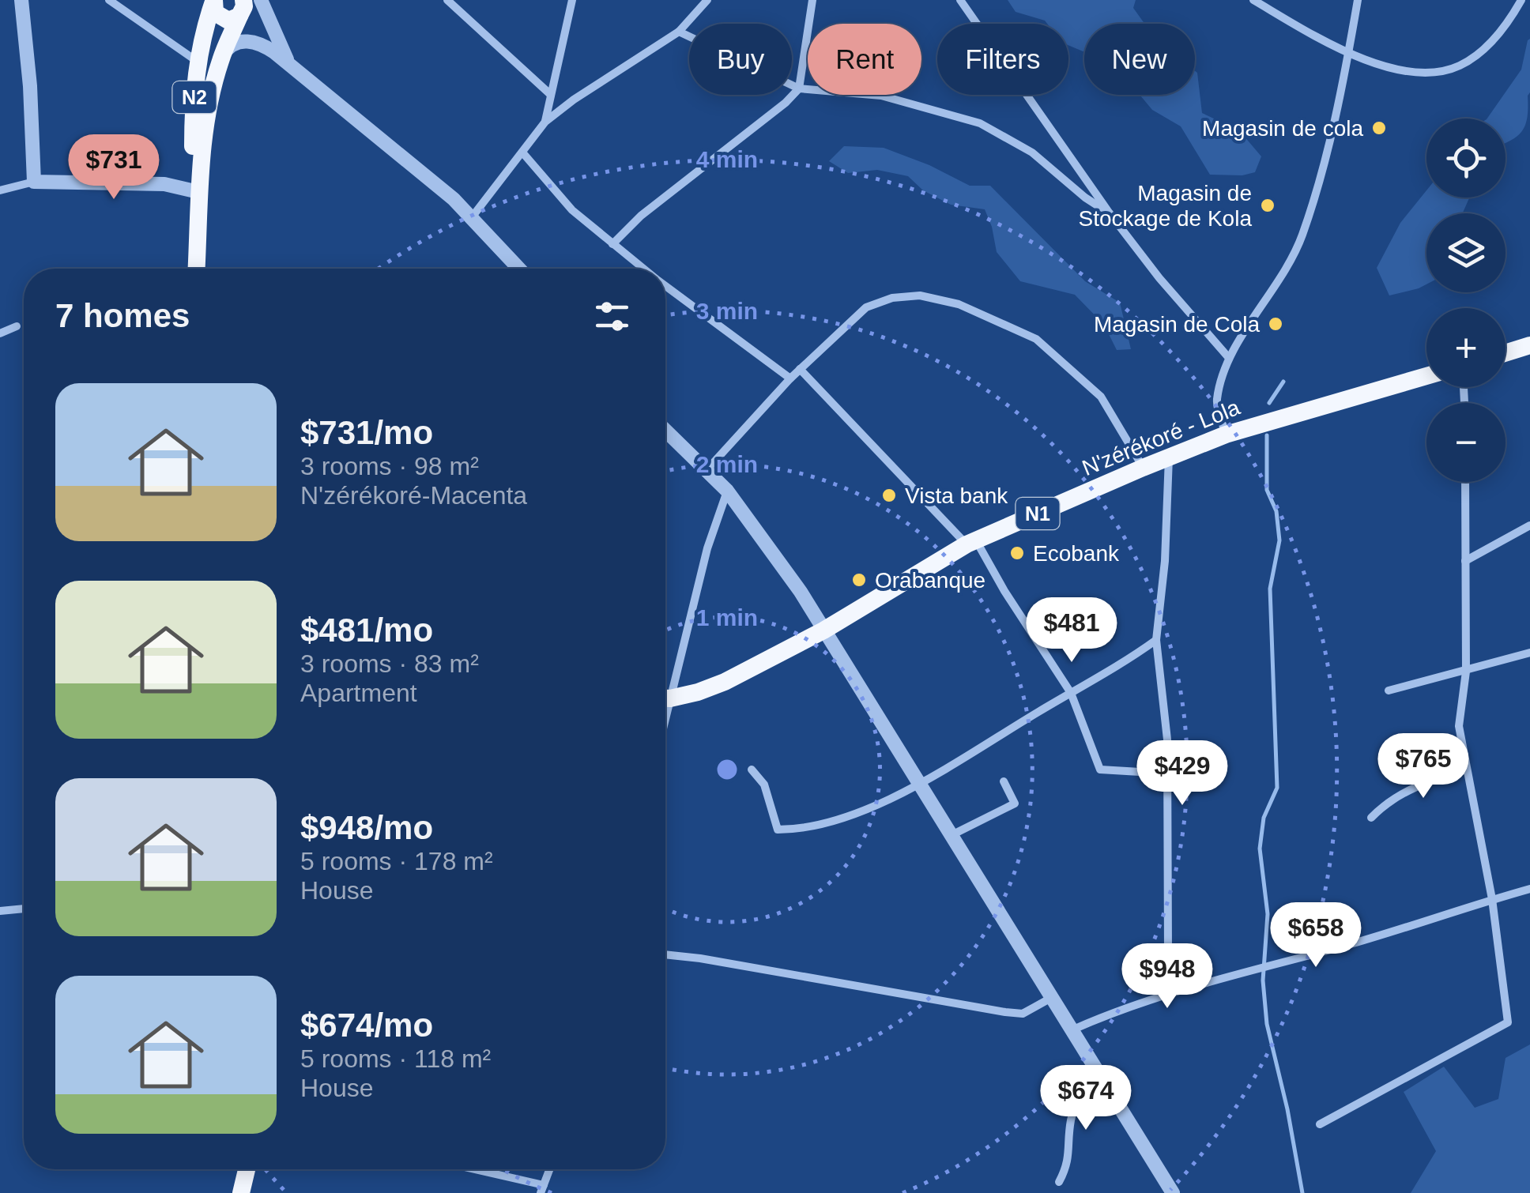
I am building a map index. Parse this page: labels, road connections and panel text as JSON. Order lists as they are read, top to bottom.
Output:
{
  "streets": {
    "highway": ["N2", "N'zérékoré - Lola", "N1"]
  },
  "places": [
    "Magasin de cola",
    "Magasin de Stockage de Kola",
    "Magasin de Cola",
    "Vista bank",
    "Ecobank",
    "Orabanque"
  ],
  "page": {
    "chip": [
      "Buy",
      "Rent",
      "Filters",
      "New"
    ],
    "map_buttons": ["+", "−"],
    "price": [
      "$731",
      "$481",
      "$765",
      "$429",
      "$658",
      "$948",
      "$674"
    ],
    "heading": "7 homes",
    "list": [
      {
        "name": "$731/mo",
        "note": "3 rooms · 98 m² · N'zérékoré-Macenta"
      },
      {
        "name": "$481/mo",
        "note": "3 rooms · 83 m² · Apartment"
      },
      {
        "name": "$948/mo",
        "note": "5 rooms · 178 m² · House"
      },
      {
        "name": "$674/mo",
        "note": "5 rooms · 118 m² · House"
      }
    ]
  },
  "rings": [
    "4 min",
    "3 min",
    "2 min",
    "1 min"
  ]
}
